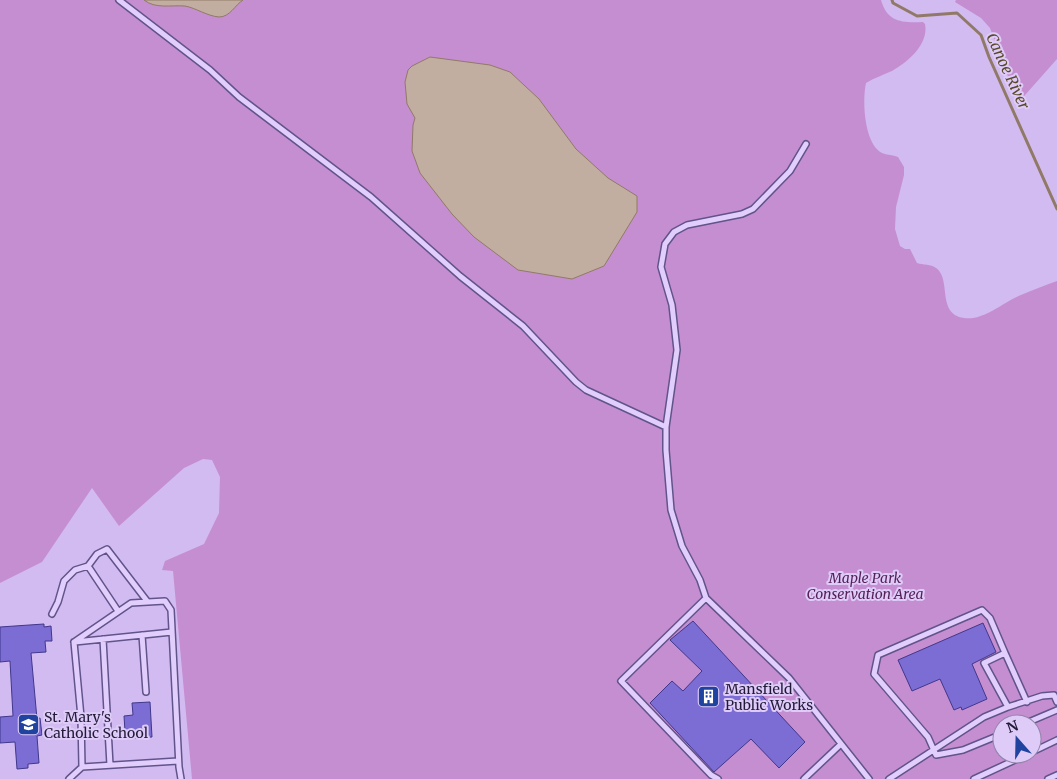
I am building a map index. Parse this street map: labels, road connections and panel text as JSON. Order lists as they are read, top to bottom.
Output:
{
  "water": ["Canoe River"],
  "parks": ["Maple Park Conservation Area"],
  "places": {
    "building": ["Mansfield Public Works"],
    "school or university": ["St. Mary's Catholic School"]
  },
  "north": "top"
}
